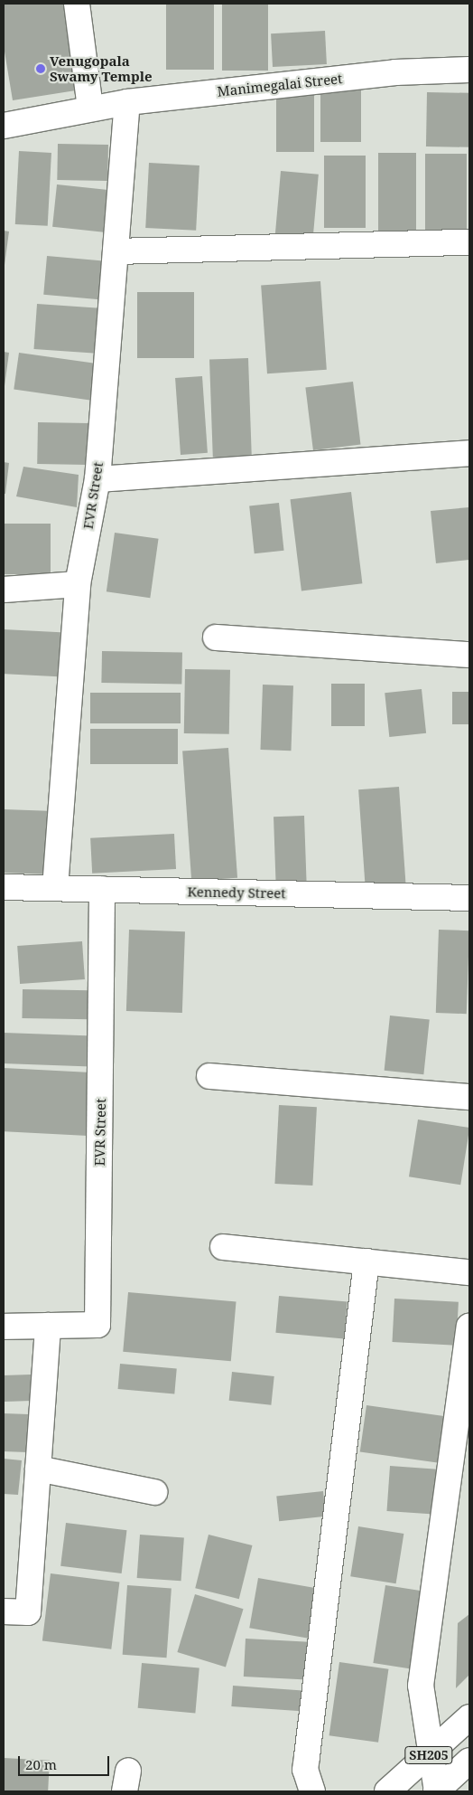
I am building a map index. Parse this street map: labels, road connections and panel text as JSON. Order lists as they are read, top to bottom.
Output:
{
  "streets": {
    "street": [
      "Manimegalai Street",
      "EVR Street",
      "Kennedy Street",
      "SH205"
    ]
  },
  "crossings": [
    ["Manimegalai Street", "EVR Street"],
    ["EVR Street", "Kennedy Street"]
  ],
  "places": ["Venugopala Swamy Temple"],
  "scale_bar": "20 m"
}
